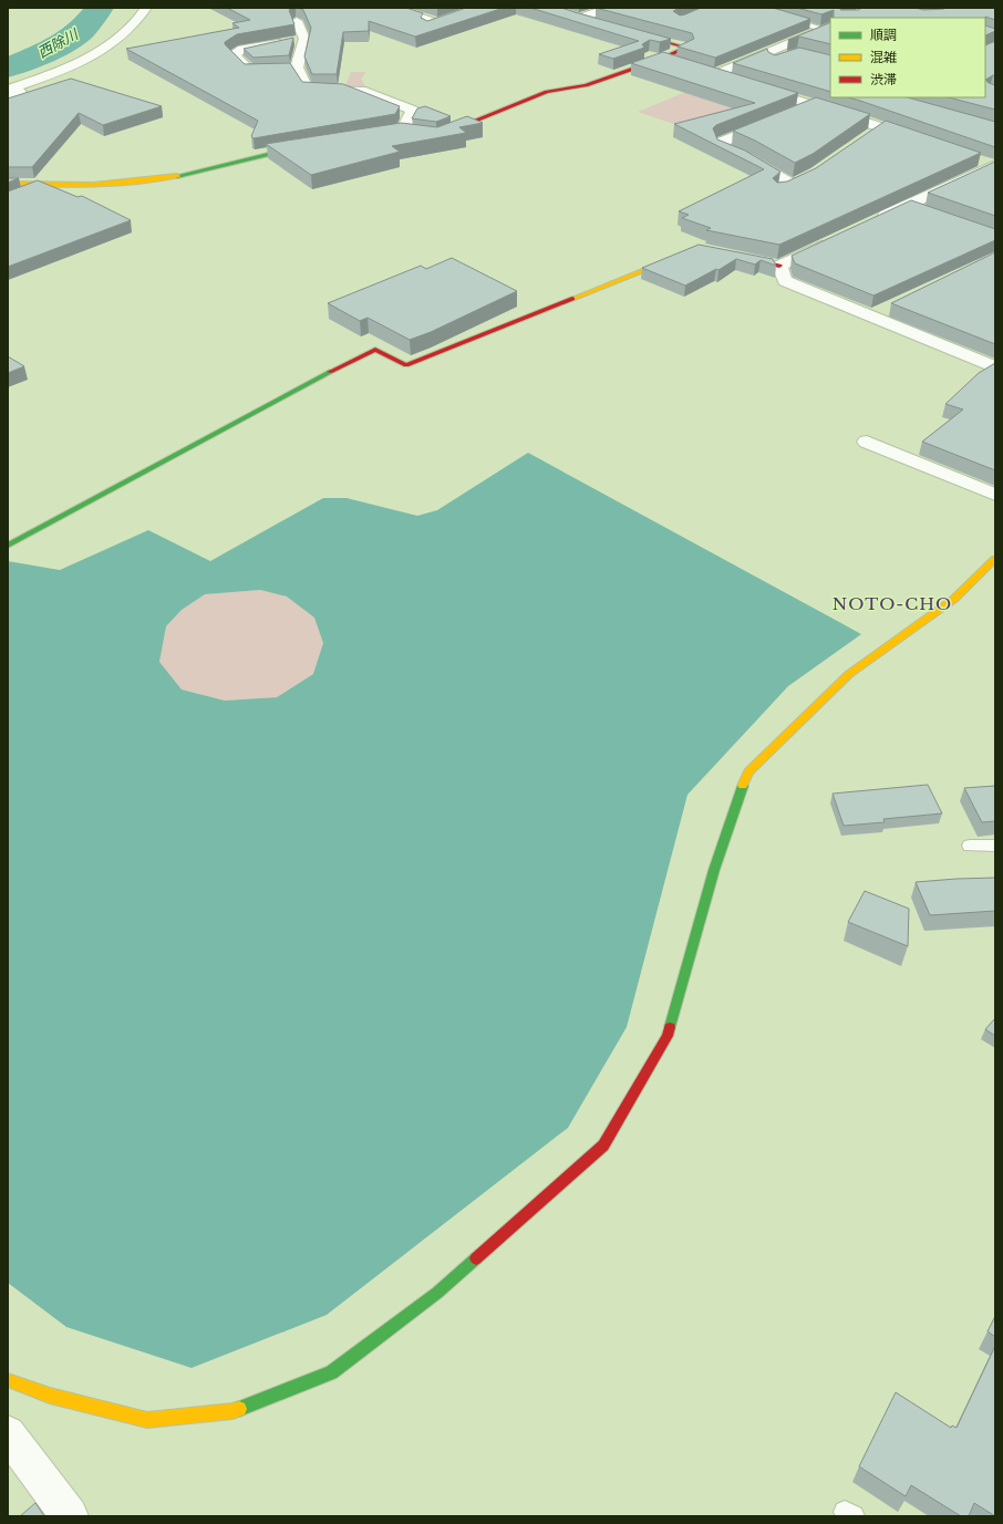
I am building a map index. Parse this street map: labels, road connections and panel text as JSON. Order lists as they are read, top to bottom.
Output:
{
  "districts": ["NOTO-CHO"],
  "water": ["西除川"],
  "legend": ["順調", "混雑", "渋滞"]
}
